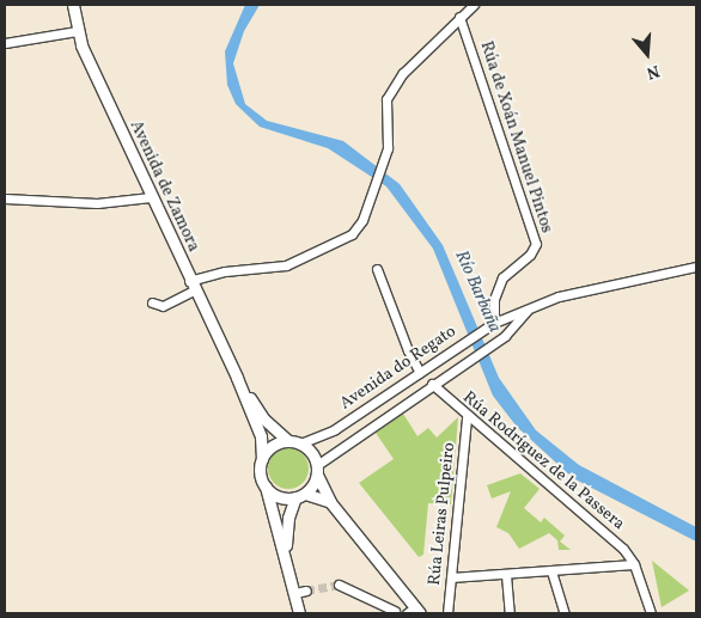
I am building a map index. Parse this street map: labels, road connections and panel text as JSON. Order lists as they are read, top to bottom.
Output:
{
  "streets": {
    "street": [
      "Rúa de Xoán Manuel Pintos",
      "Avenida de Zamora",
      "Avenida do Regato",
      "Rúa Rodríguez de la Passera",
      "Rúa Leiras Pulpeiro"
    ]
  },
  "crossings": [
    ["Rúa de Xoán Manuel Pintos", "Avenida do Regato"],
    ["Avenida de Zamora", "Avenida do Regato"],
    ["Avenida do Regato", "Rúa Rodríguez de la Passera"],
    ["Rúa Rodríguez de la Passera", "Rúa Leiras Pulpeiro"]
  ],
  "water": ["Río Barbaña"],
  "north": "bottom"
}
